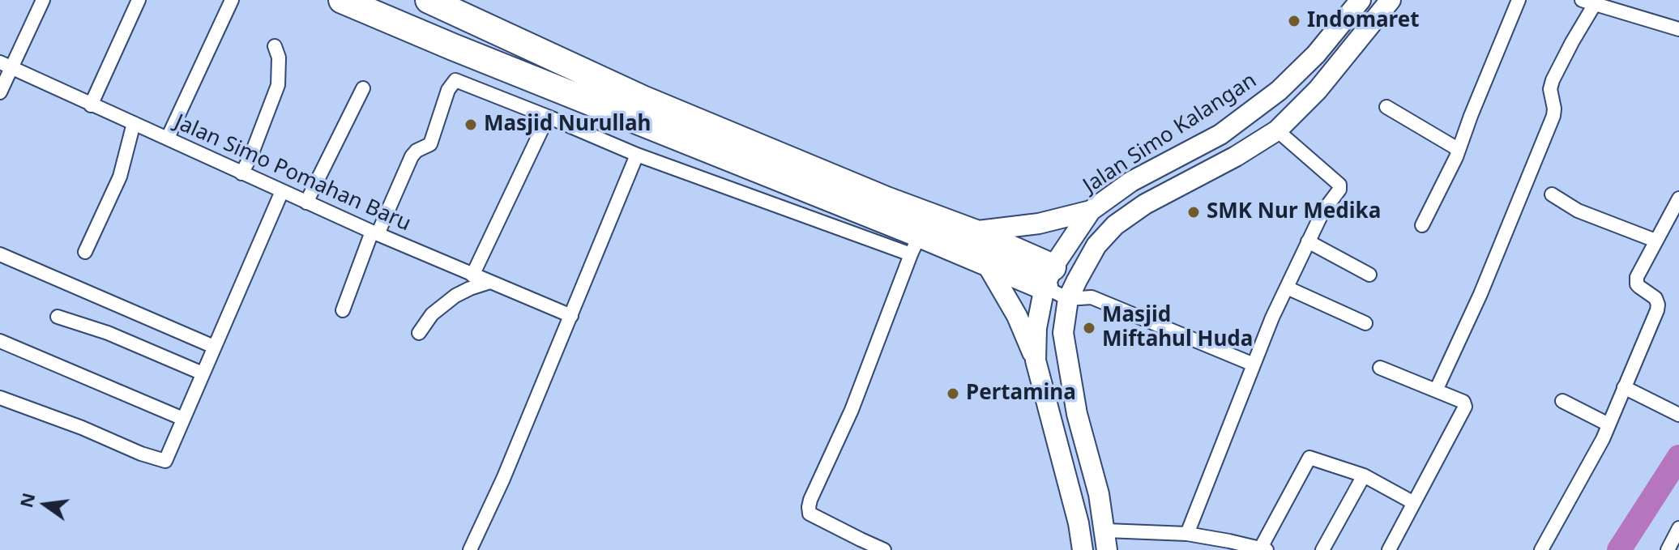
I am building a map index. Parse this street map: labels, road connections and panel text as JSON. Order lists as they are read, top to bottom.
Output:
{
  "streets": {
    "main road": ["Jalan Simo Kalangan"],
    "street": ["Jalan Simo Pomahan Baru"]
  },
  "places": [
    "Indomaret",
    "Masjid Nurullah",
    "SMK Nur Medika",
    "Masjid Miftahul Huda",
    "Pertamina"
  ],
  "north": "left"
}
